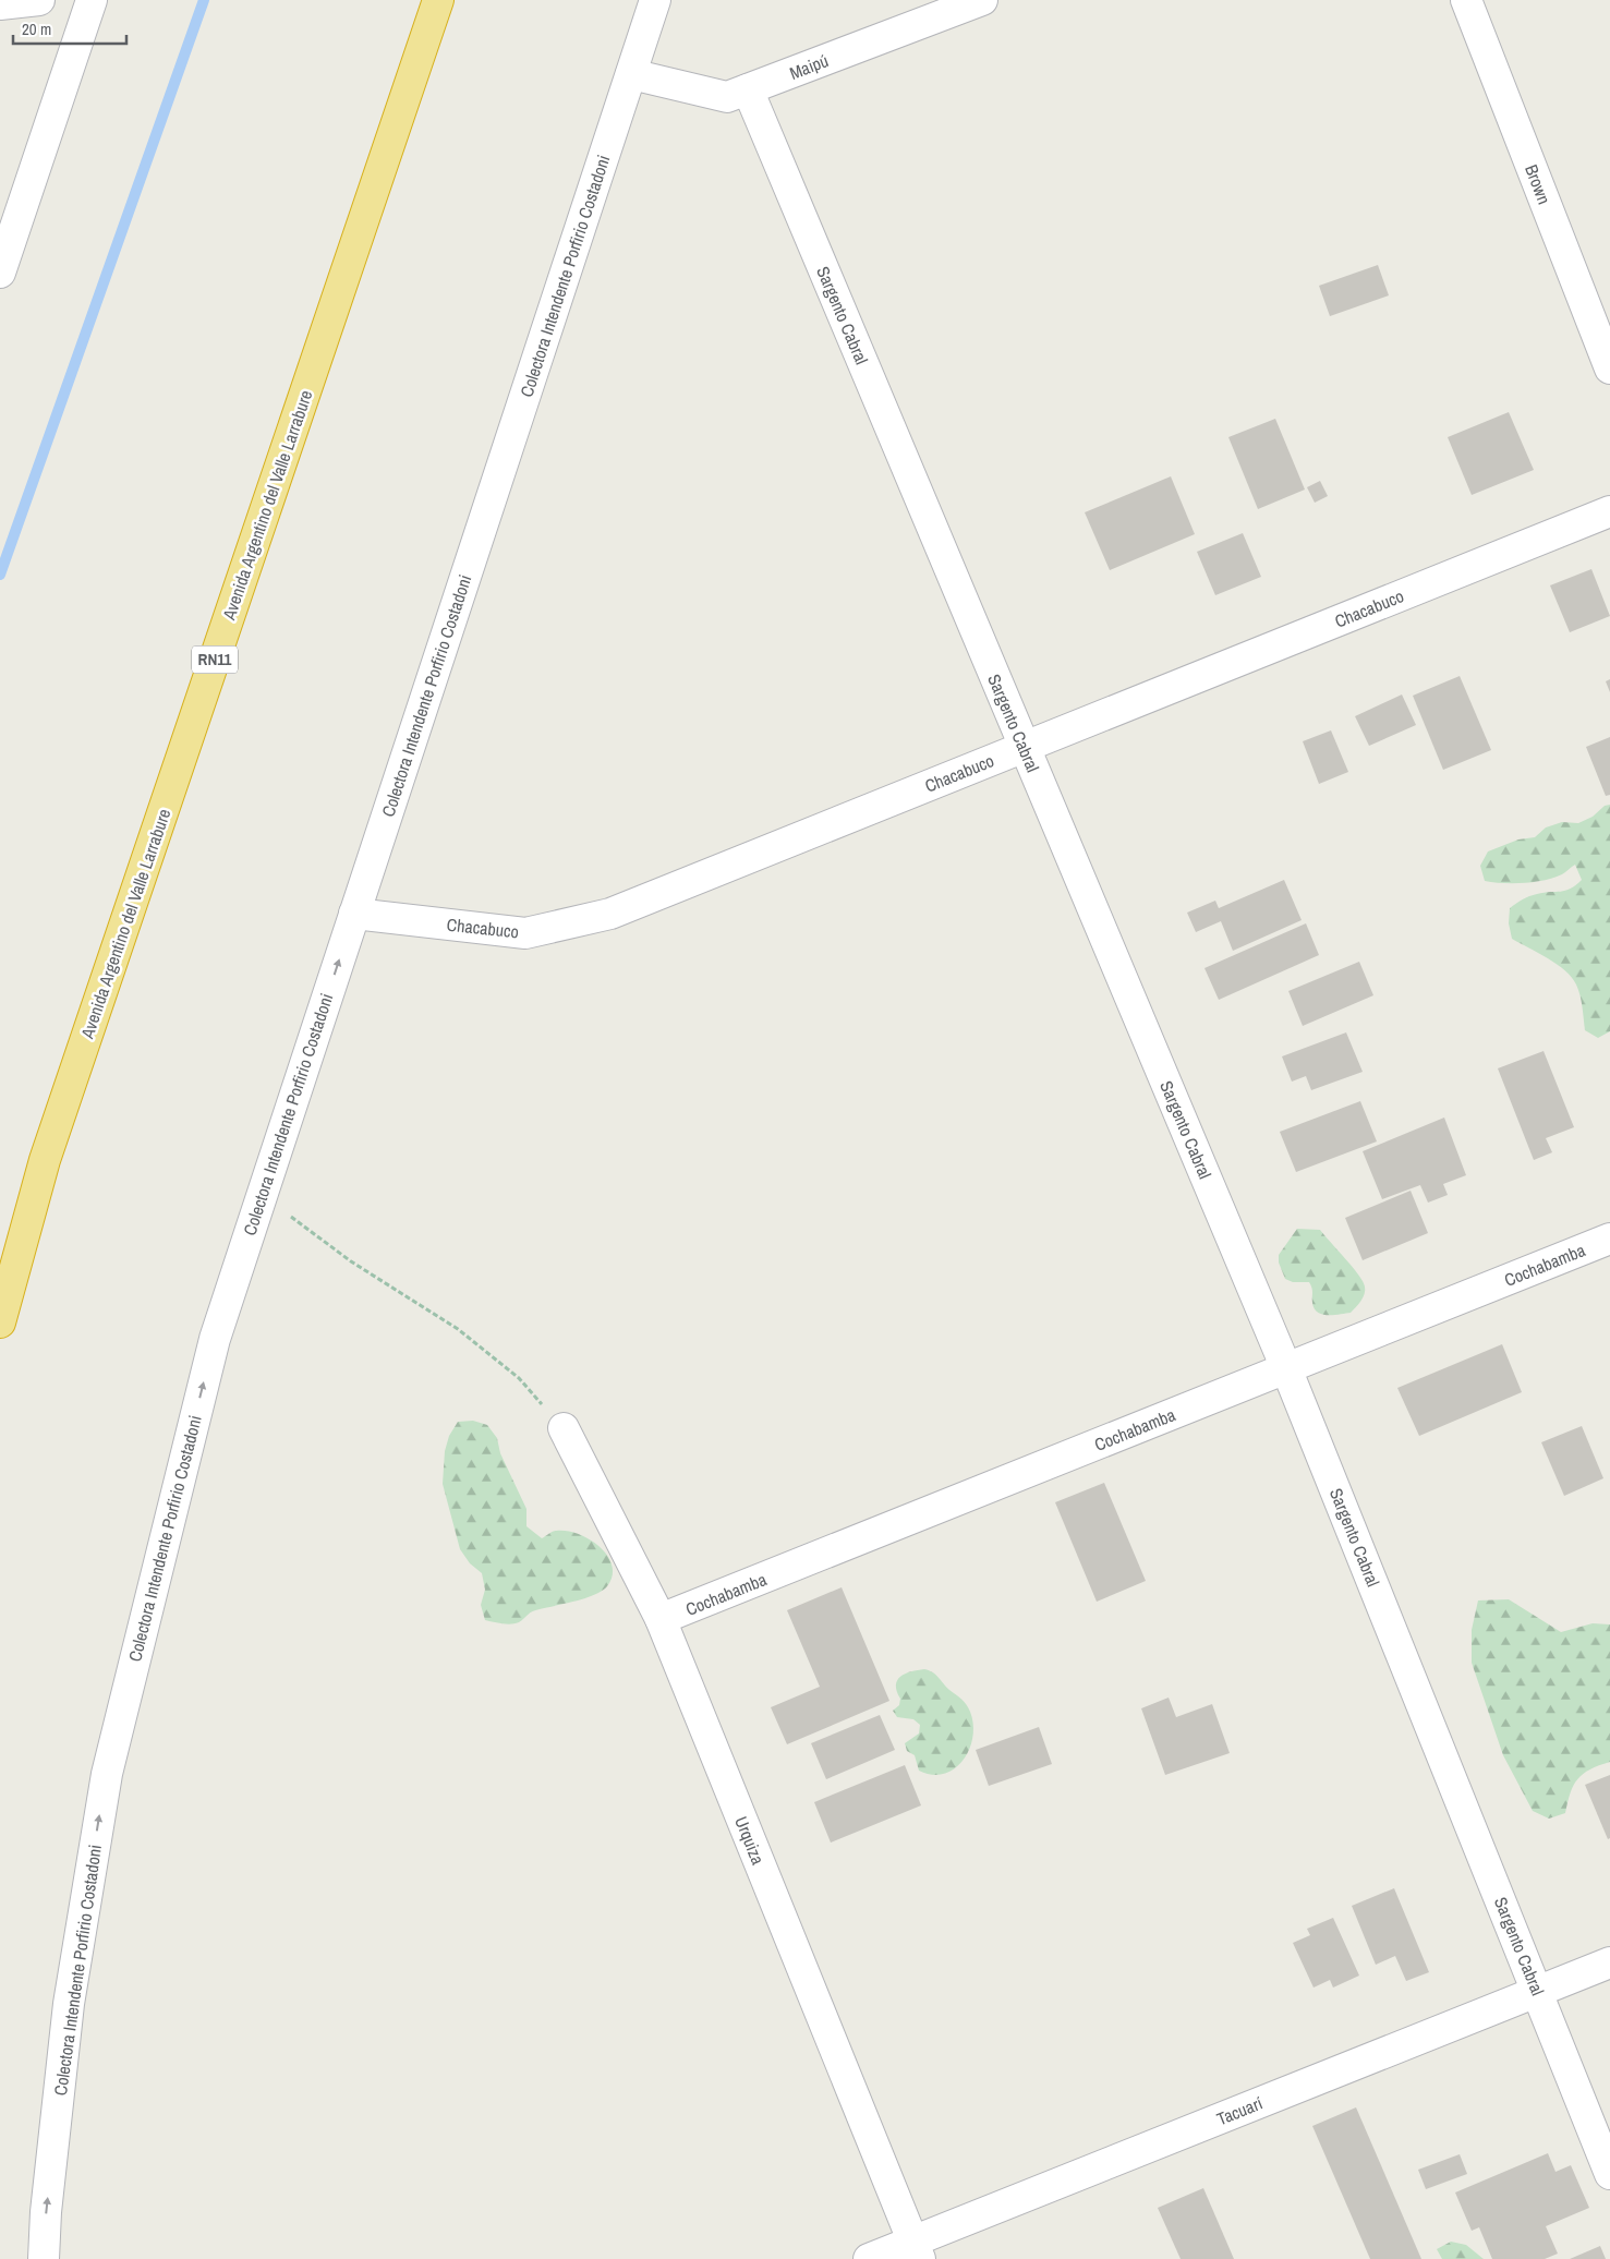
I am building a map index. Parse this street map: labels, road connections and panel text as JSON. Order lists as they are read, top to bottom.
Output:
{
  "streets": {
    "highway": ["Avenida Argentino del Valle Larrabure", "RN11"],
    "street": [
      "Maipú",
      "Brown",
      "Colectora Intendente Porfirio Costadoni",
      "Sargento Cabral",
      "Chacabuco",
      "Cochabamba",
      "Urquiza",
      "Tacuarí"
    ]
  },
  "crossings": [
    ["Maipú", "Colectora Intendente Porfirio Costadoni"],
    ["Maipú", "Sargento Cabral"],
    ["Colectora Intendente Porfirio Costadoni", "Chacabuco"],
    ["Sargento Cabral", "Chacabuco"],
    ["Sargento Cabral", "Cochabamba"],
    ["Sargento Cabral", "Tacuarí"],
    ["Cochabamba", "Urquiza"],
    ["Urquiza", "Tacuarí"]
  ],
  "one_way": ["Colectora Intendente Porfirio Costadoni"],
  "scale_bar": "20 m"
}
